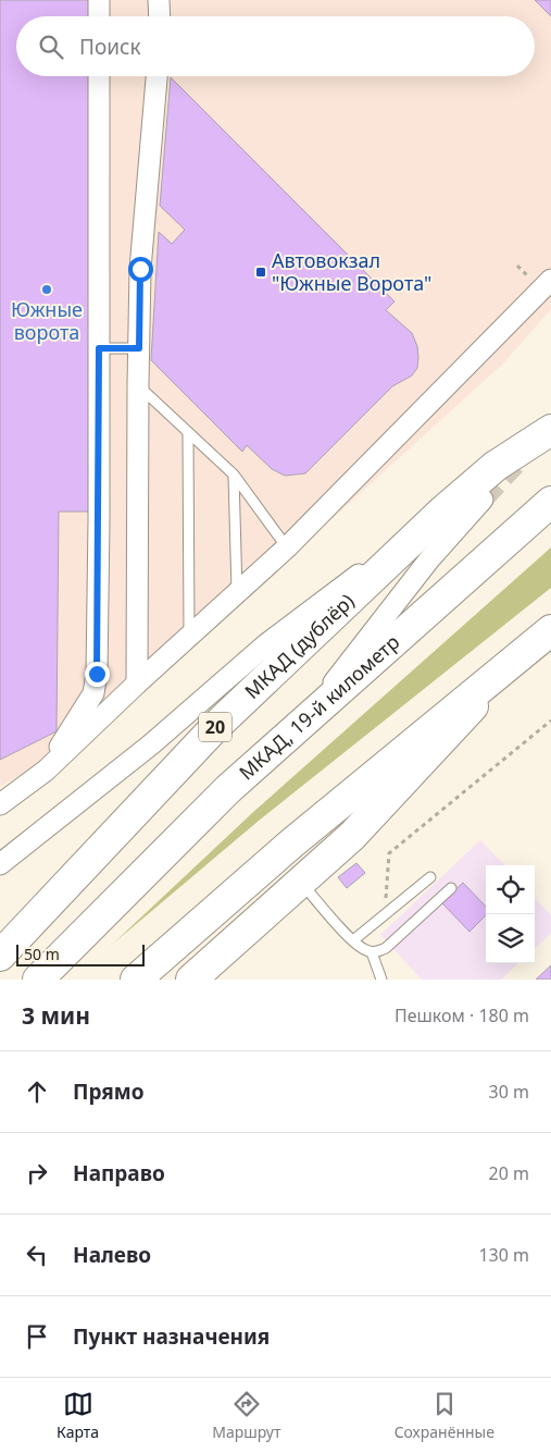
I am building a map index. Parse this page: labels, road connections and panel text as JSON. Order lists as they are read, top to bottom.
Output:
{
  "streets": {
    "main road": ["МКАД (дублёр)", "МКАД, 19-й километр", "20"]
  },
  "places": {
    "transit": ["Автовокзал \"Южные Ворота\""],
    "other": ["Южные ворота"]
  },
  "scale_bar": "50 m",
  "page": {
    "search": "Поиск",
    "scale": "50 m",
    "heading": ["3 мин", "Пешком · 180 m"],
    "list": [
      ["Прямо", "30 m"],
      ["Направо", "20 m"],
      ["Налево", "130 m"],
      "Пункт назначения"
    ],
    "nav": ["Карта", "Маршрут", "Сохранённые"]
  }
}
